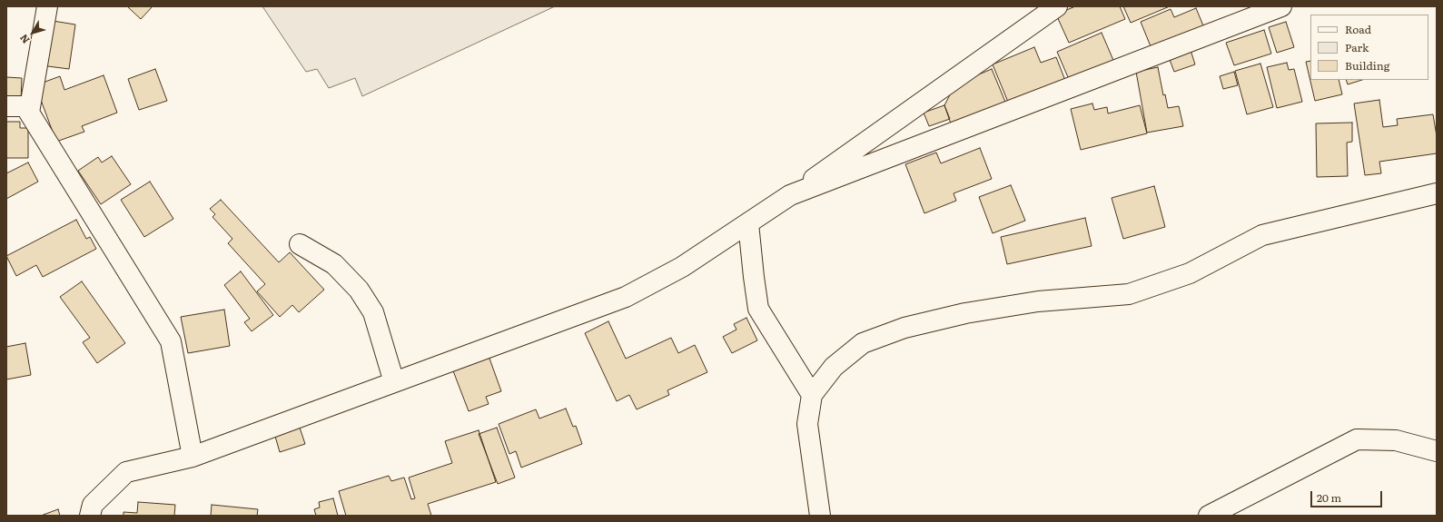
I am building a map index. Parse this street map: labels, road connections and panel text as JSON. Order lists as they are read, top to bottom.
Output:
{
  "legend": ["Road", "Park", "Building"],
  "scale_bar": "20 m",
  "north": "bottom left"
}
